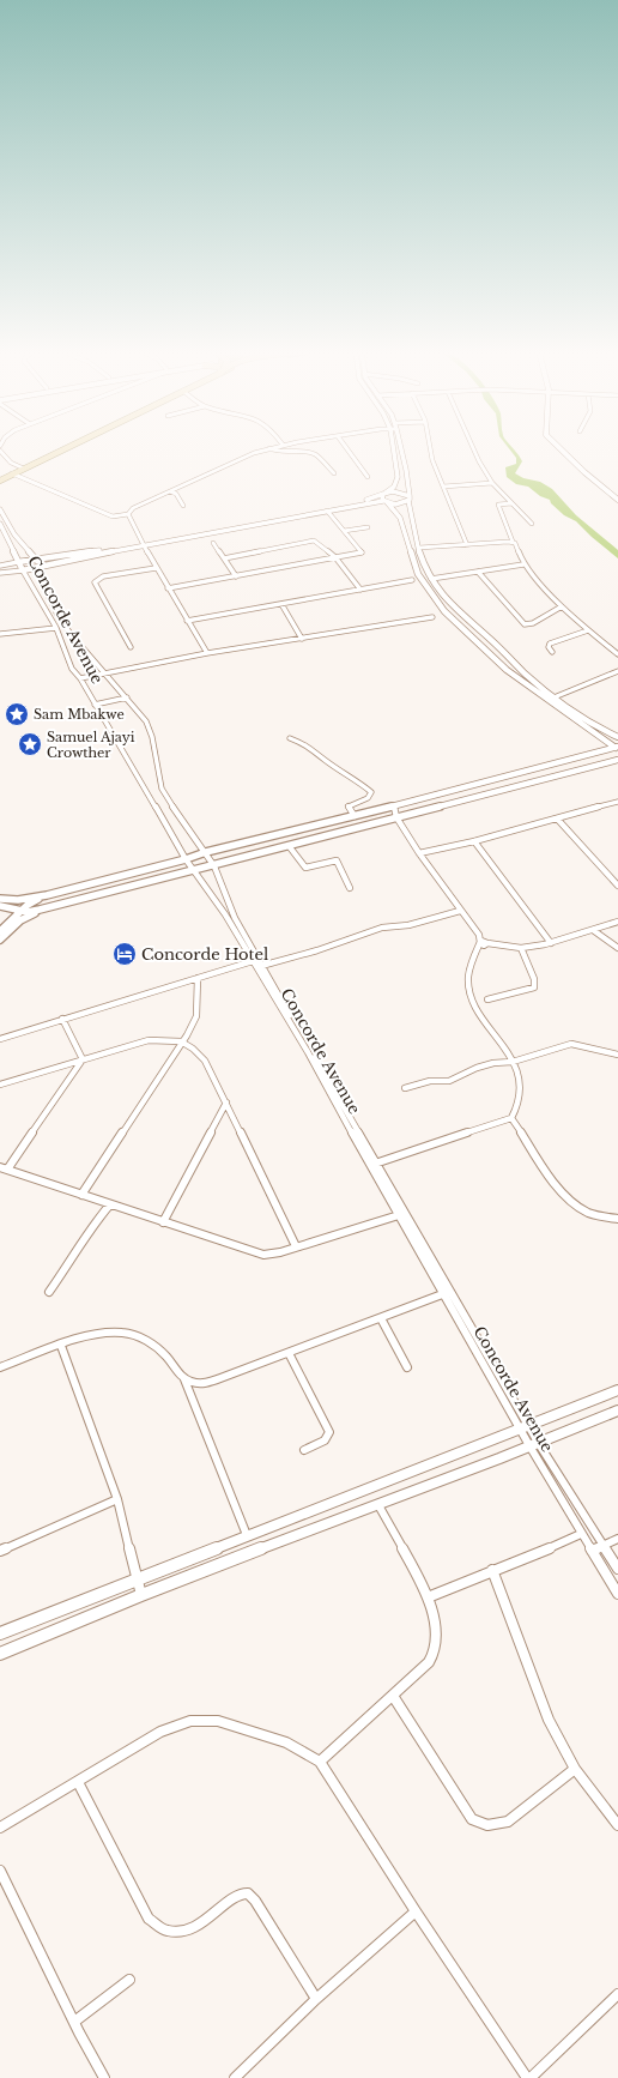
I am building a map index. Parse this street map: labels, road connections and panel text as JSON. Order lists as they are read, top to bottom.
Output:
{
  "streets": {
    "street": ["Concorde Avenue"]
  },
  "places": {
    "place": ["Sam Mbakwe", "Samuel Ajayi Crowther"],
    "hotel": ["Concorde Hotel"]
  }
}
